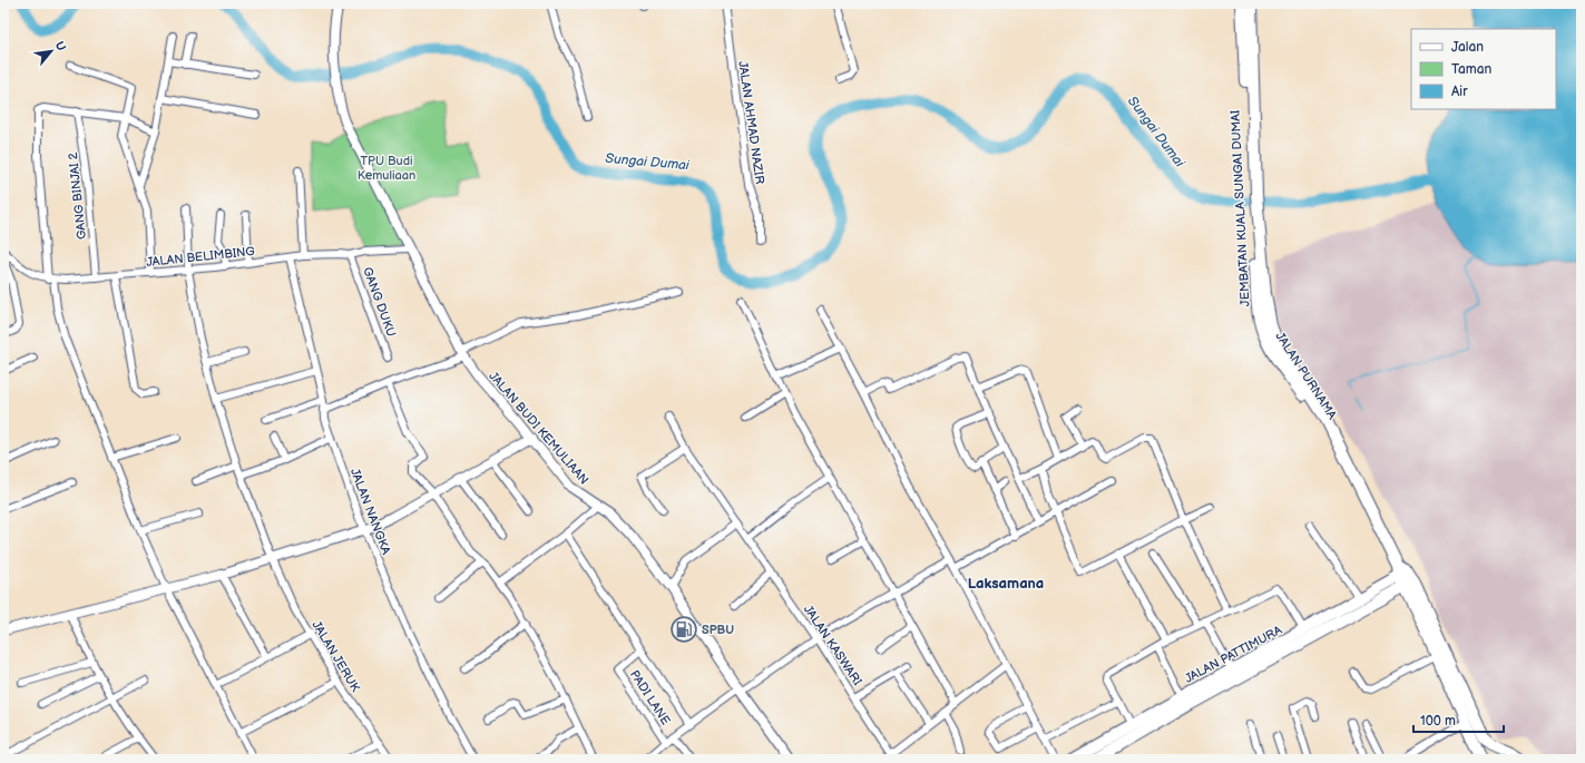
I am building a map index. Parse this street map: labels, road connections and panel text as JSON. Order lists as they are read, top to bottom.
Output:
{
  "streets": {
    "main road": ["JEMBATAN KUALA SUNGAI DUMAI", "JALAN PURNAMA", "JALAN PATTIMURA"],
    "street": [
      "JALAN AHMAD NAZIR",
      "GANG BINJAI 2",
      "JALAN BELIMBING",
      "GANG DUKU",
      "JALAN BUDI KEMULIAAN",
      "JALAN NANGKA",
      "JALAN KASWARI",
      "JALAN JERUK",
      "PADI LANE"
    ]
  },
  "crossings": [
    ["GANG BINJAI 2", "JALAN BELIMBING"],
    ["JEMBATAN KUALA SUNGAI DUMAI", "JALAN PURNAMA"],
    ["JALAN BELIMBING", "GANG DUKU"],
    ["JALAN BELIMBING", "JALAN BUDI KEMULIAAN"],
    ["JALAN BELIMBING", "JALAN NANGKA"],
    ["JALAN BELIMBING", "JALAN JERUK"],
    ["JALAN PURNAMA", "JALAN PATTIMURA"]
  ],
  "districts": ["Laksamana"],
  "water": ["Sungai Dumai"],
  "parks": ["TPU Budi Kemuliaan"],
  "places": {
    "fuel station": ["SPBU"]
  },
  "legend": ["Jalan", "Taman", "Air"],
  "scale_bar": "100 m",
  "north": "top right"
}
